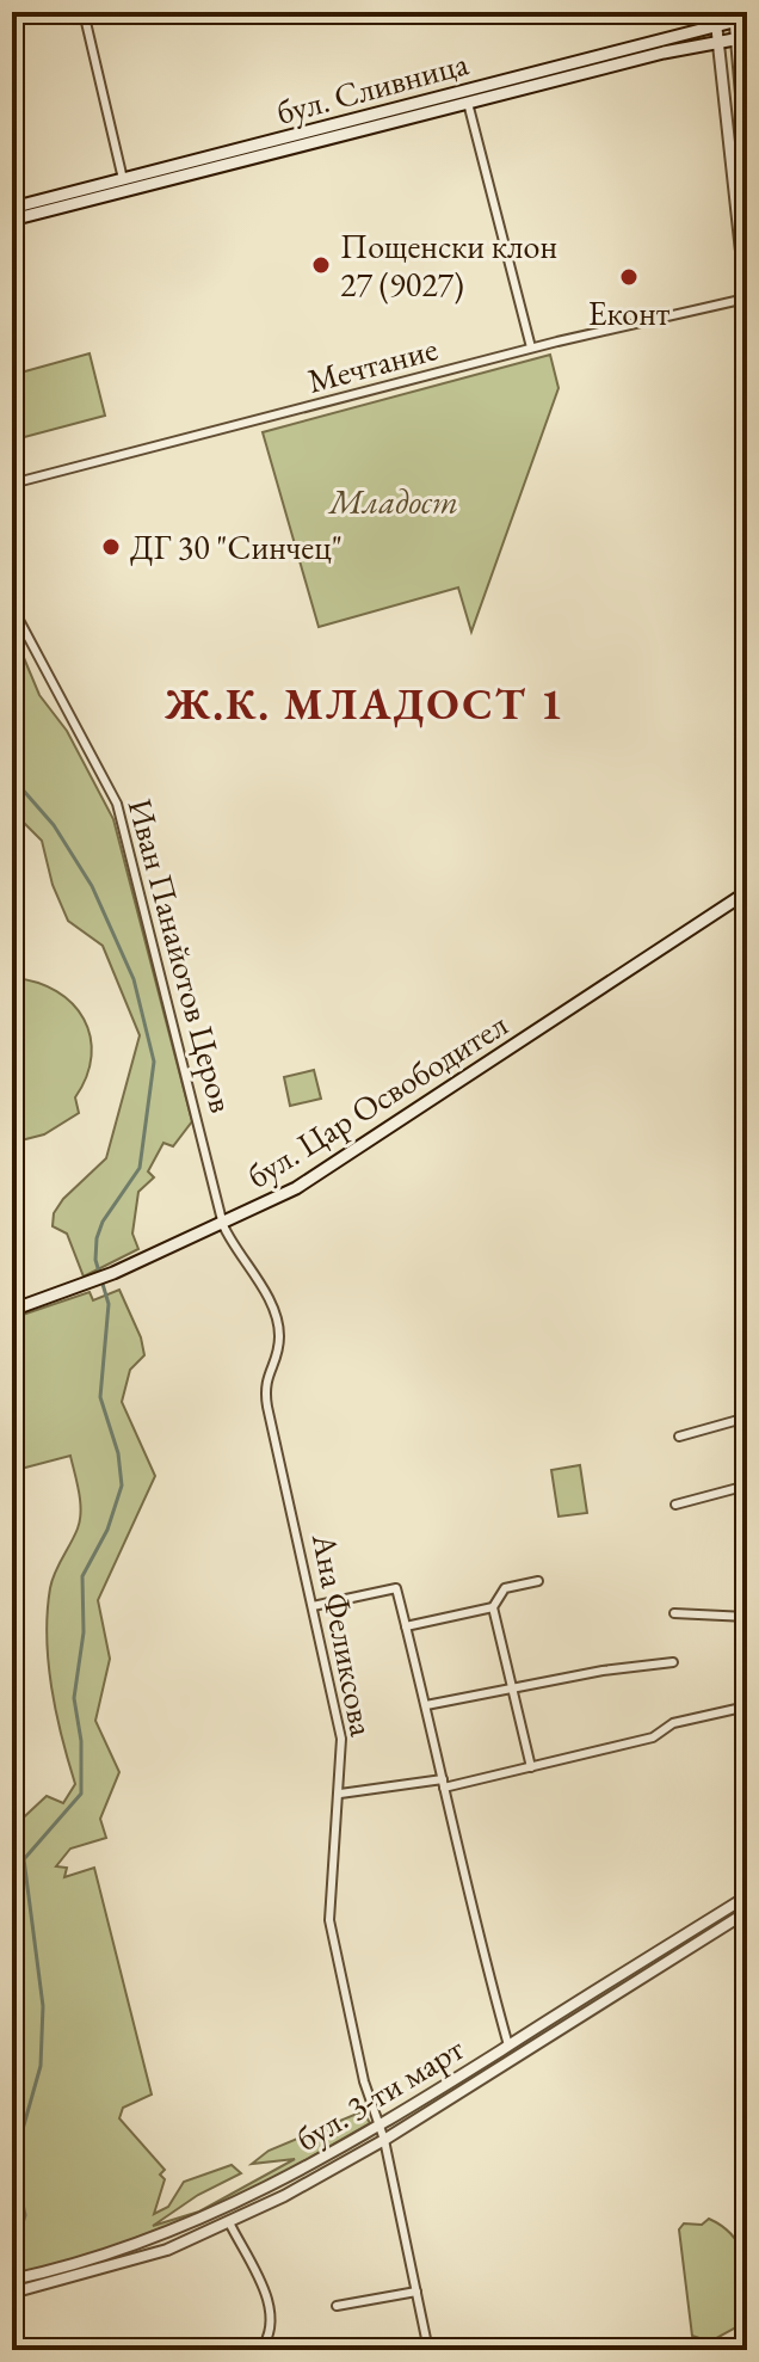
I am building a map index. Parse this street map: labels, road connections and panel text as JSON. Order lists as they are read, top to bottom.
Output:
{
  "streets": {
    "main road": ["бул. Сливница", "бул. Цар Освободител"],
    "street": [
      "Мечтание",
      "Иван Панайотов Церов",
      "Ана Феликсова",
      "бул. 3-ти март"
    ]
  },
  "crossings": [
    ["Иван Панайотов Церов", "бул. Цар Освободител"],
    ["Иван Панайотов Церов", "Ана Феликсова"],
    ["бул. Цар Освободител", "Ана Феликсова"],
    ["Ана Феликсова", "бул. 3-ти март"]
  ],
  "districts": ["Ж.К. МЛАДОСТ 1"],
  "parks": ["Младост"],
  "places": ["Пощенски клон 27 (9027)", "Еконт", "ДГ 30 \"Синчец\""]
}
